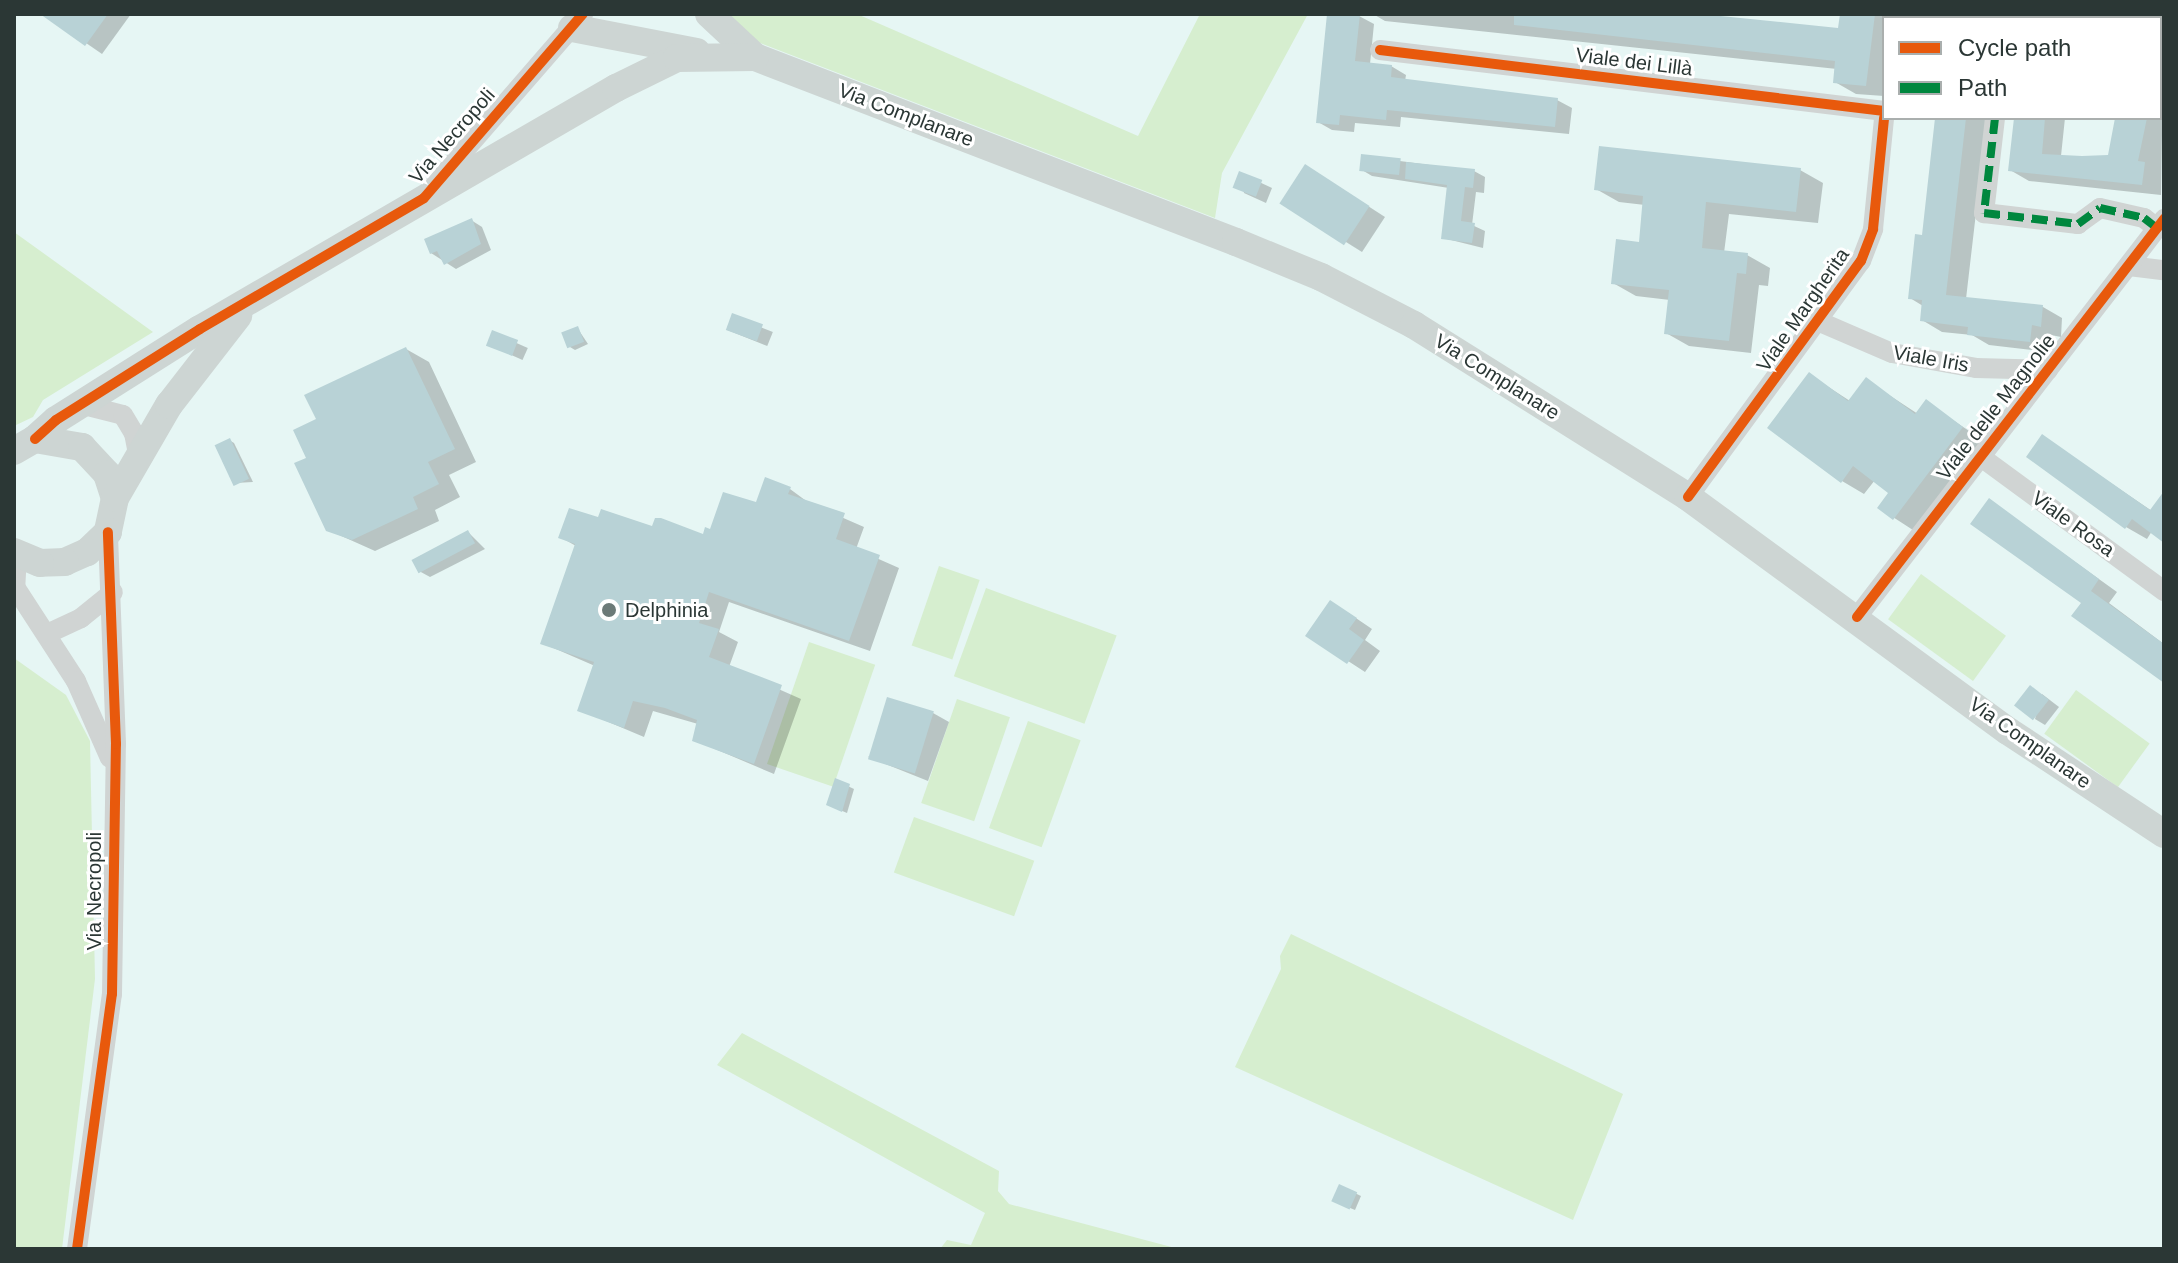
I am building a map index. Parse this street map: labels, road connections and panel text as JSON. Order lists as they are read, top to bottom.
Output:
{
  "streets": {
    "main road": ["Via Complanare", "Via Necropoli"],
    "street": [
      "Viale dei Lillà",
      "Viale Margherita",
      "Viale Iris",
      "Viale delle Magnolie",
      "Viale Rosa"
    ]
  },
  "crossings": [
    ["Via Complanare", "Viale Margherita"],
    ["Via Complanare", "Viale delle Magnolie"],
    ["Viale Margherita", "Viale Iris"],
    ["Viale Iris", "Viale delle Magnolie"],
    ["Viale delle Magnolie", "Viale Rosa"]
  ],
  "places": ["Delphinia"],
  "legend": ["Cycle path", "Path"]
}
